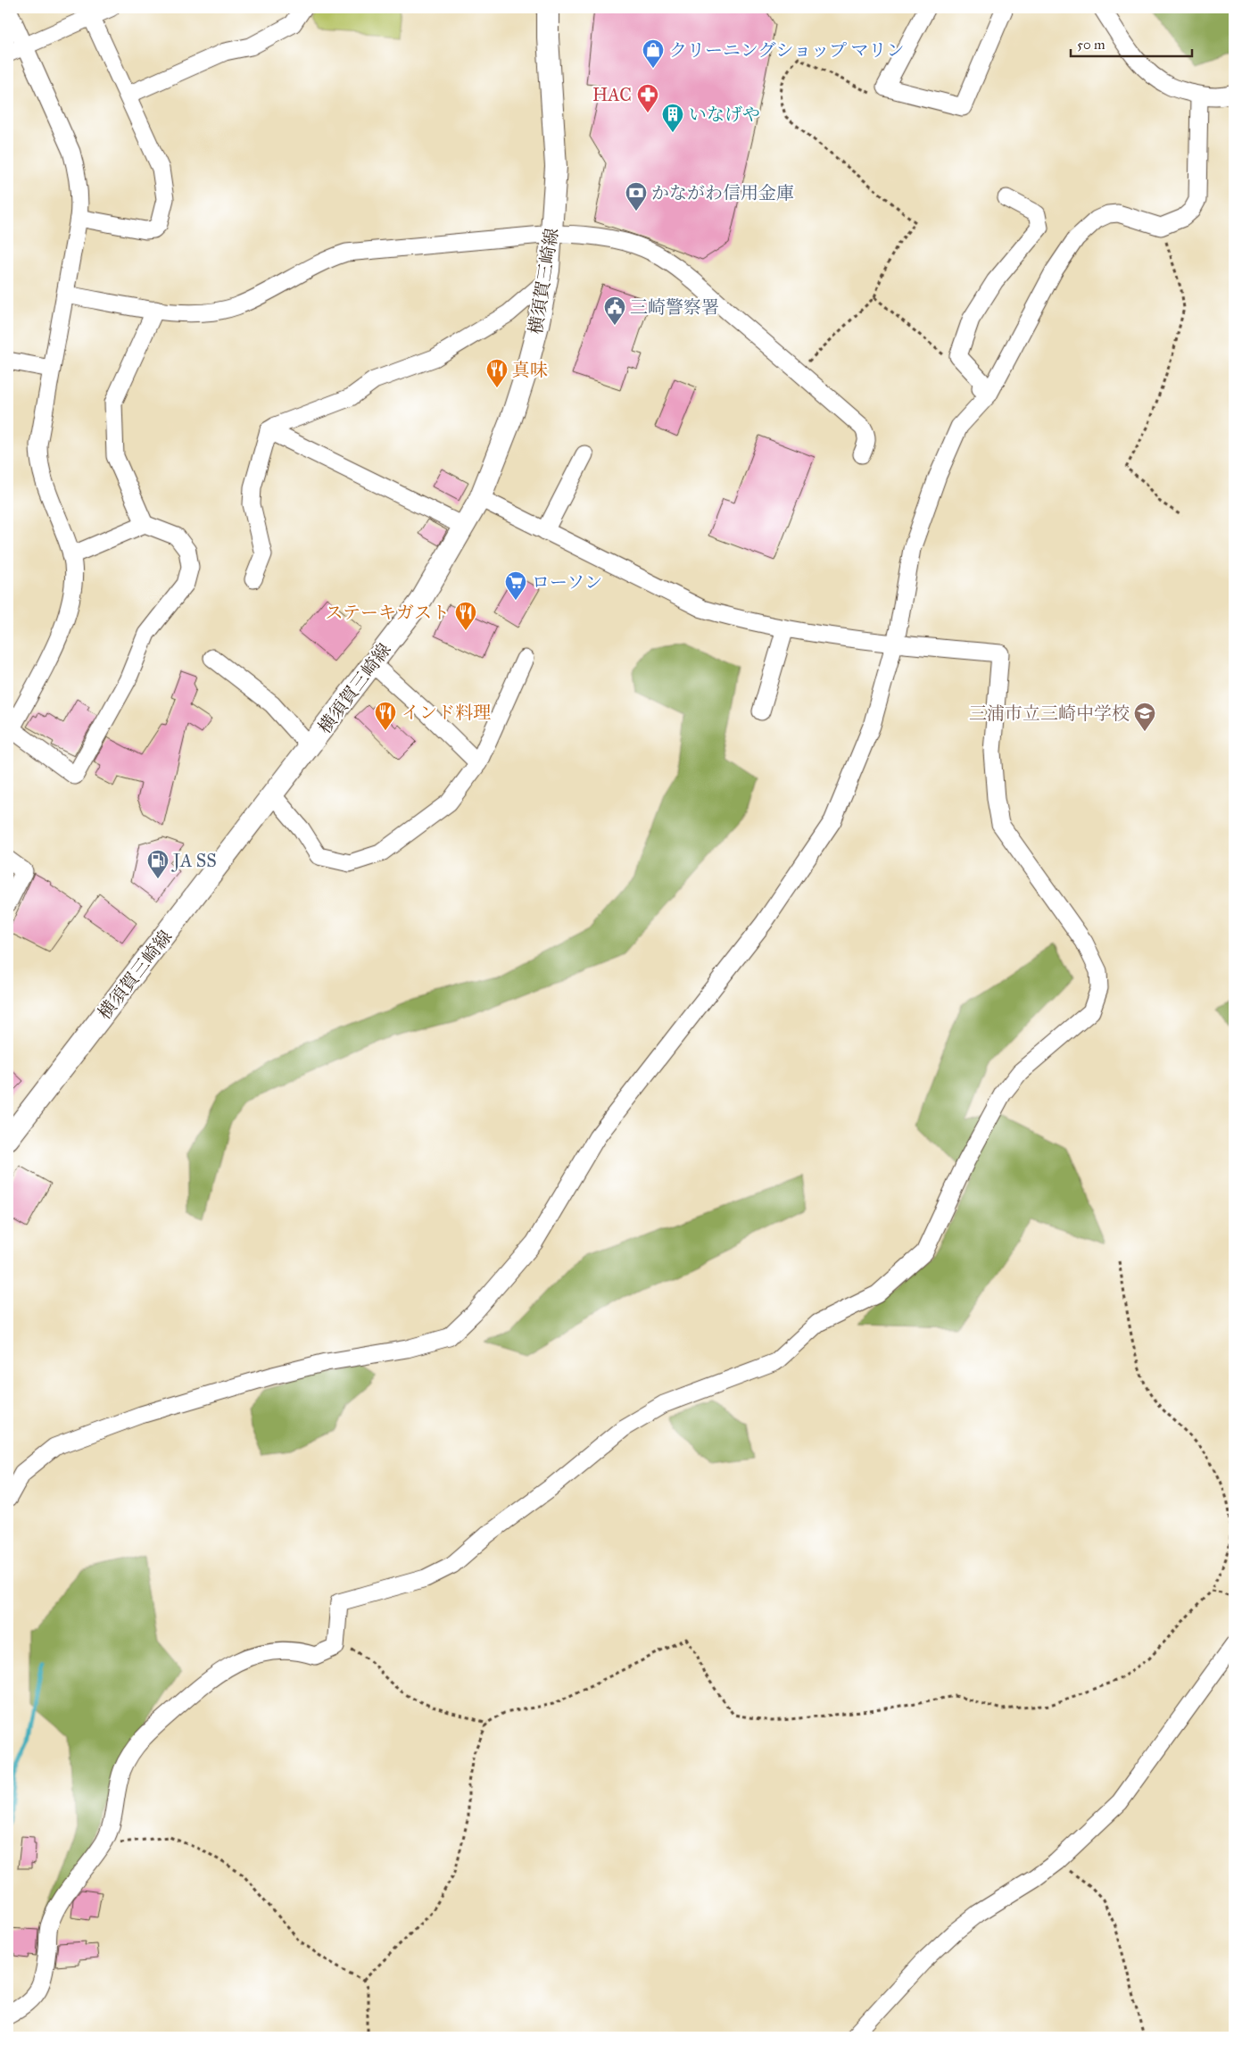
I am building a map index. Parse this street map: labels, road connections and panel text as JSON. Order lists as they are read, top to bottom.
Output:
{
  "streets": {
    "main road": ["横須賀三崎線"]
  },
  "places": {
    "shop": ["クリーニングショップ マリン"],
    "pharmacy": ["HAC"],
    "building": ["いなげや"],
    "bank": ["かながわ信用金庫"],
    "public building": ["三崎警察署"],
    "restaurant": ["真味", "ステーキガスト", "インド料理"],
    "supermarket": ["ローソン"],
    "school or university": ["三浦市立三崎中学校"],
    "fuel station": ["JA SS"]
  },
  "scale_bar": "50 m"
}
